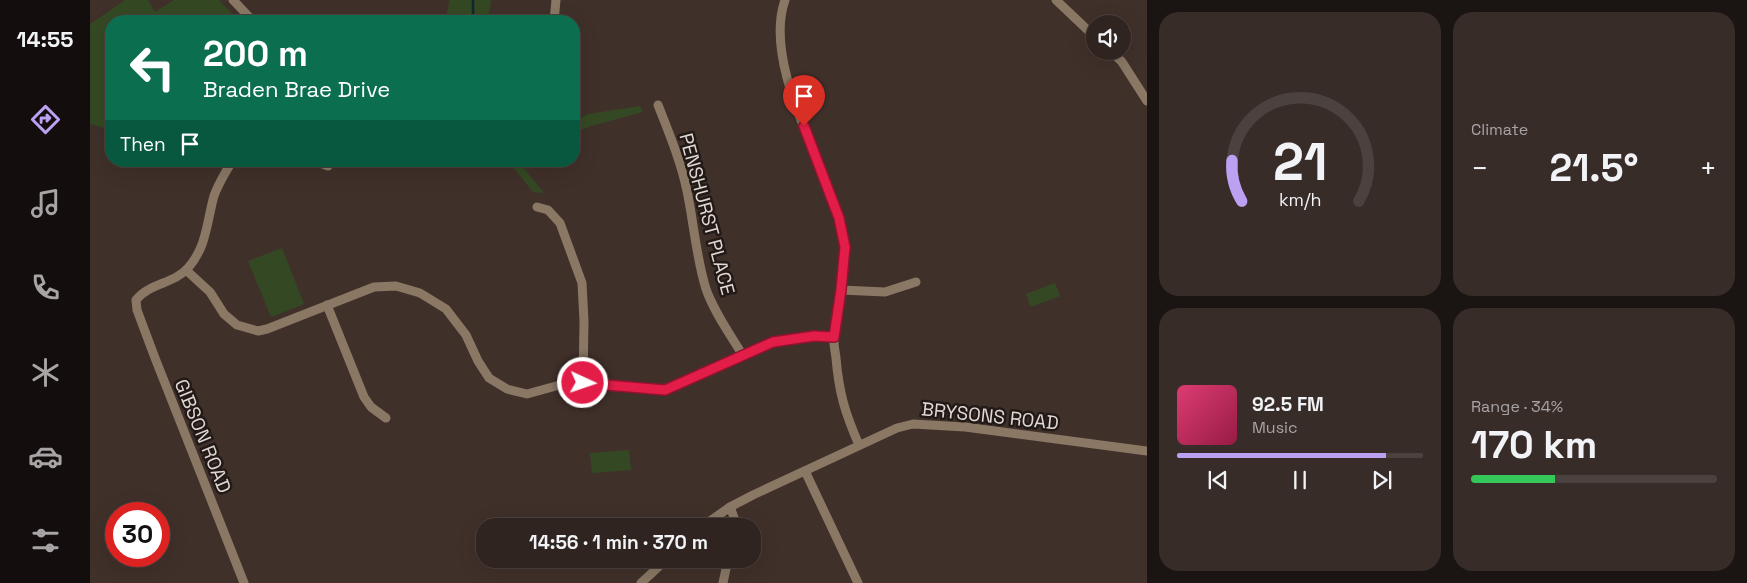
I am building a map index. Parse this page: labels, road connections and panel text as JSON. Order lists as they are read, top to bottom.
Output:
{
  "streets": {
    "street": ["PENSHURST PLACE", "BRYSONS ROAD", "GIBSON ROAD"]
  },
  "page": {
    "tabs": "14:55",
    "tile": [
      "Climate",
      ["Range · 34%", "170 km"]
    ],
    "turn": ["200 m", "Braden Brae Drive"],
    "then": "Then",
    "heat": ["−", "21.5°", "+"],
    "song": ["92.5 FM", "Music"],
    "limit": "30",
    "trip": "14:56 · 1 min · 370 m",
    "gauge": ["21", "km/h"]
  }
}
